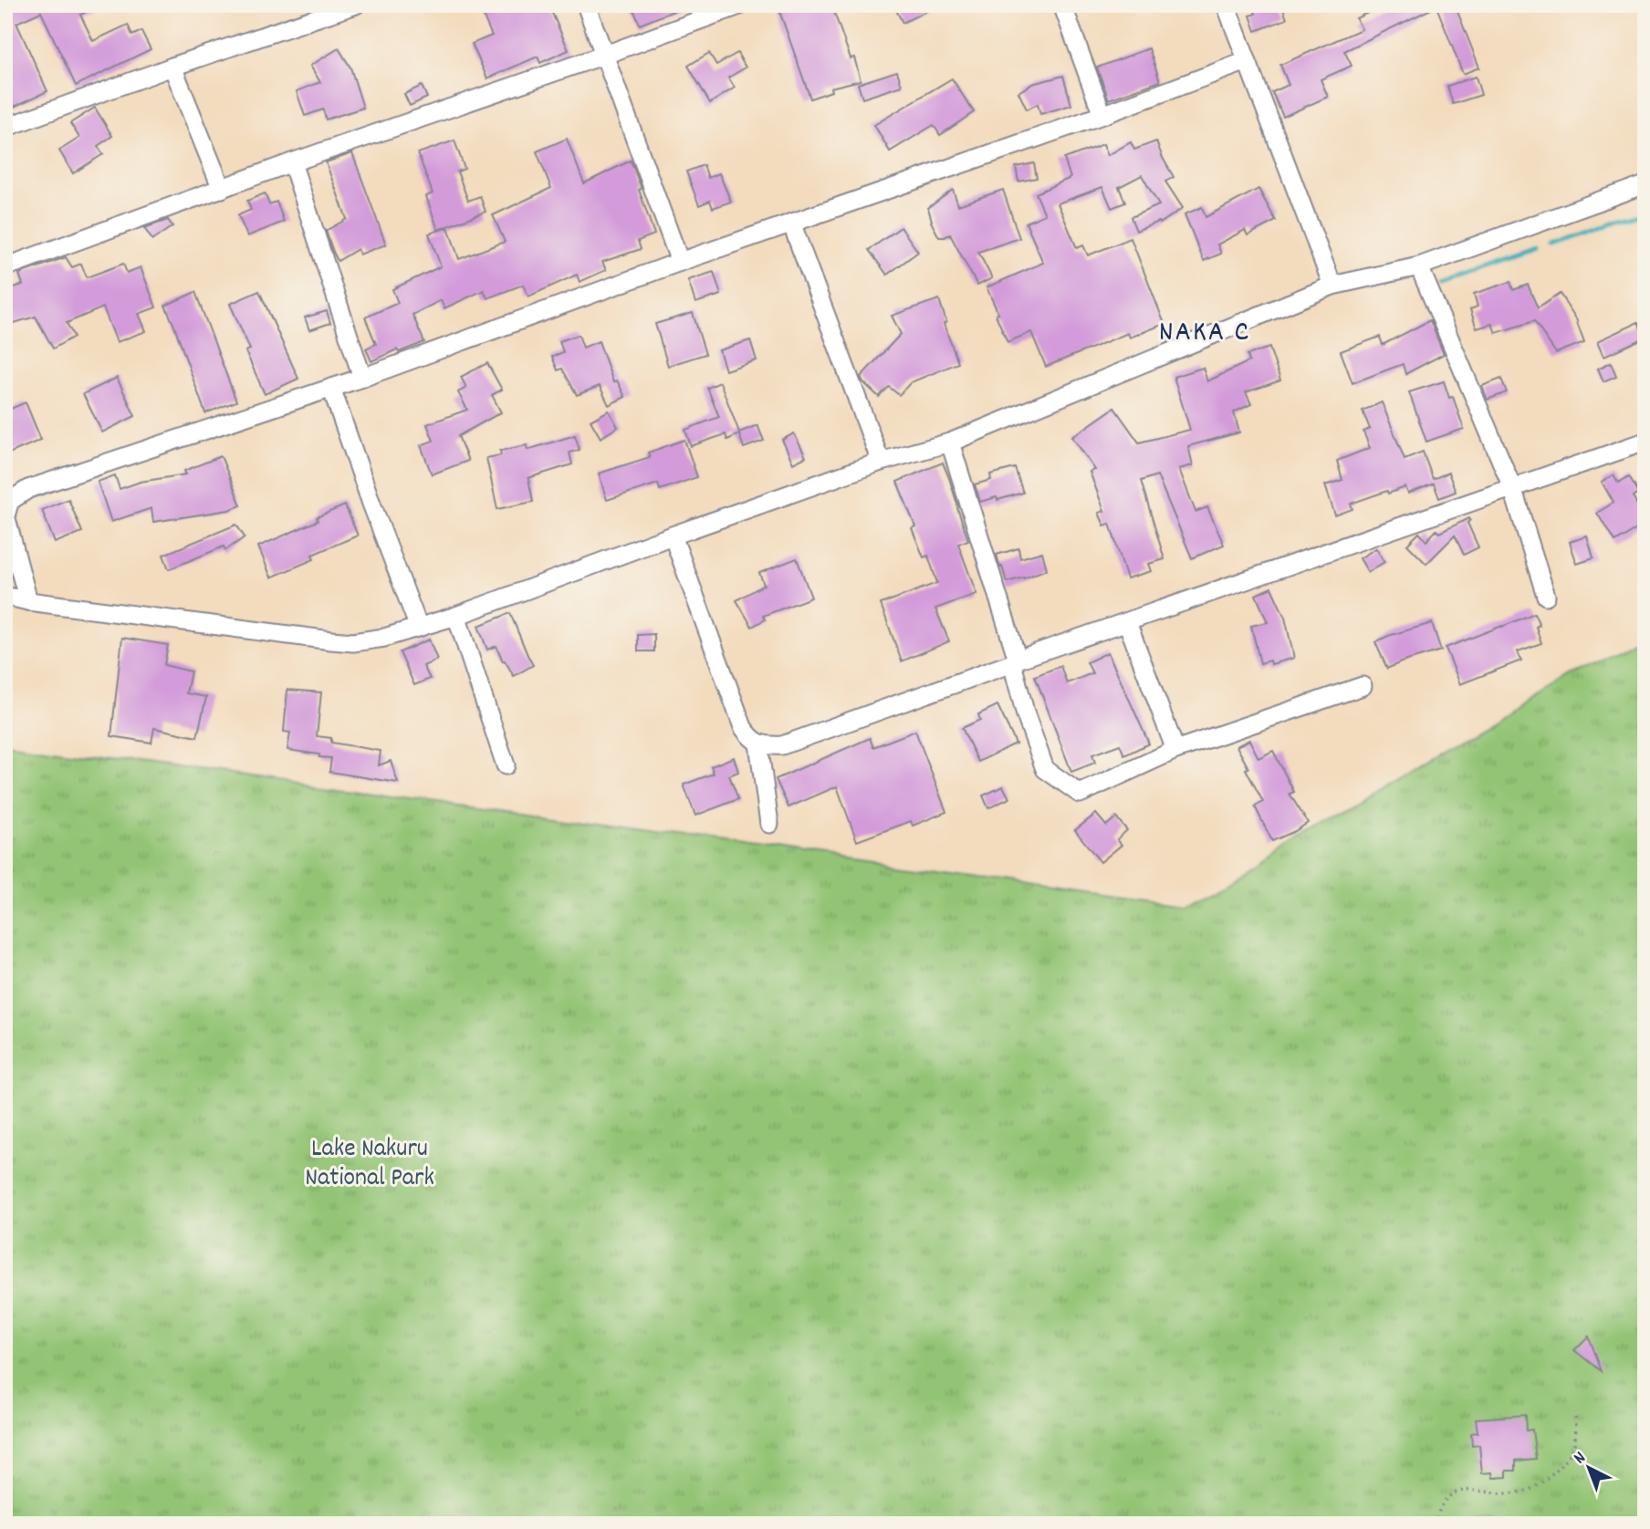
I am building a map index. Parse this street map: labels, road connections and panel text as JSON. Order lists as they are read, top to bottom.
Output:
{
  "districts": ["NAKA C"],
  "parks": ["Lake Nakuru National Park"],
  "north": "top left"
}
